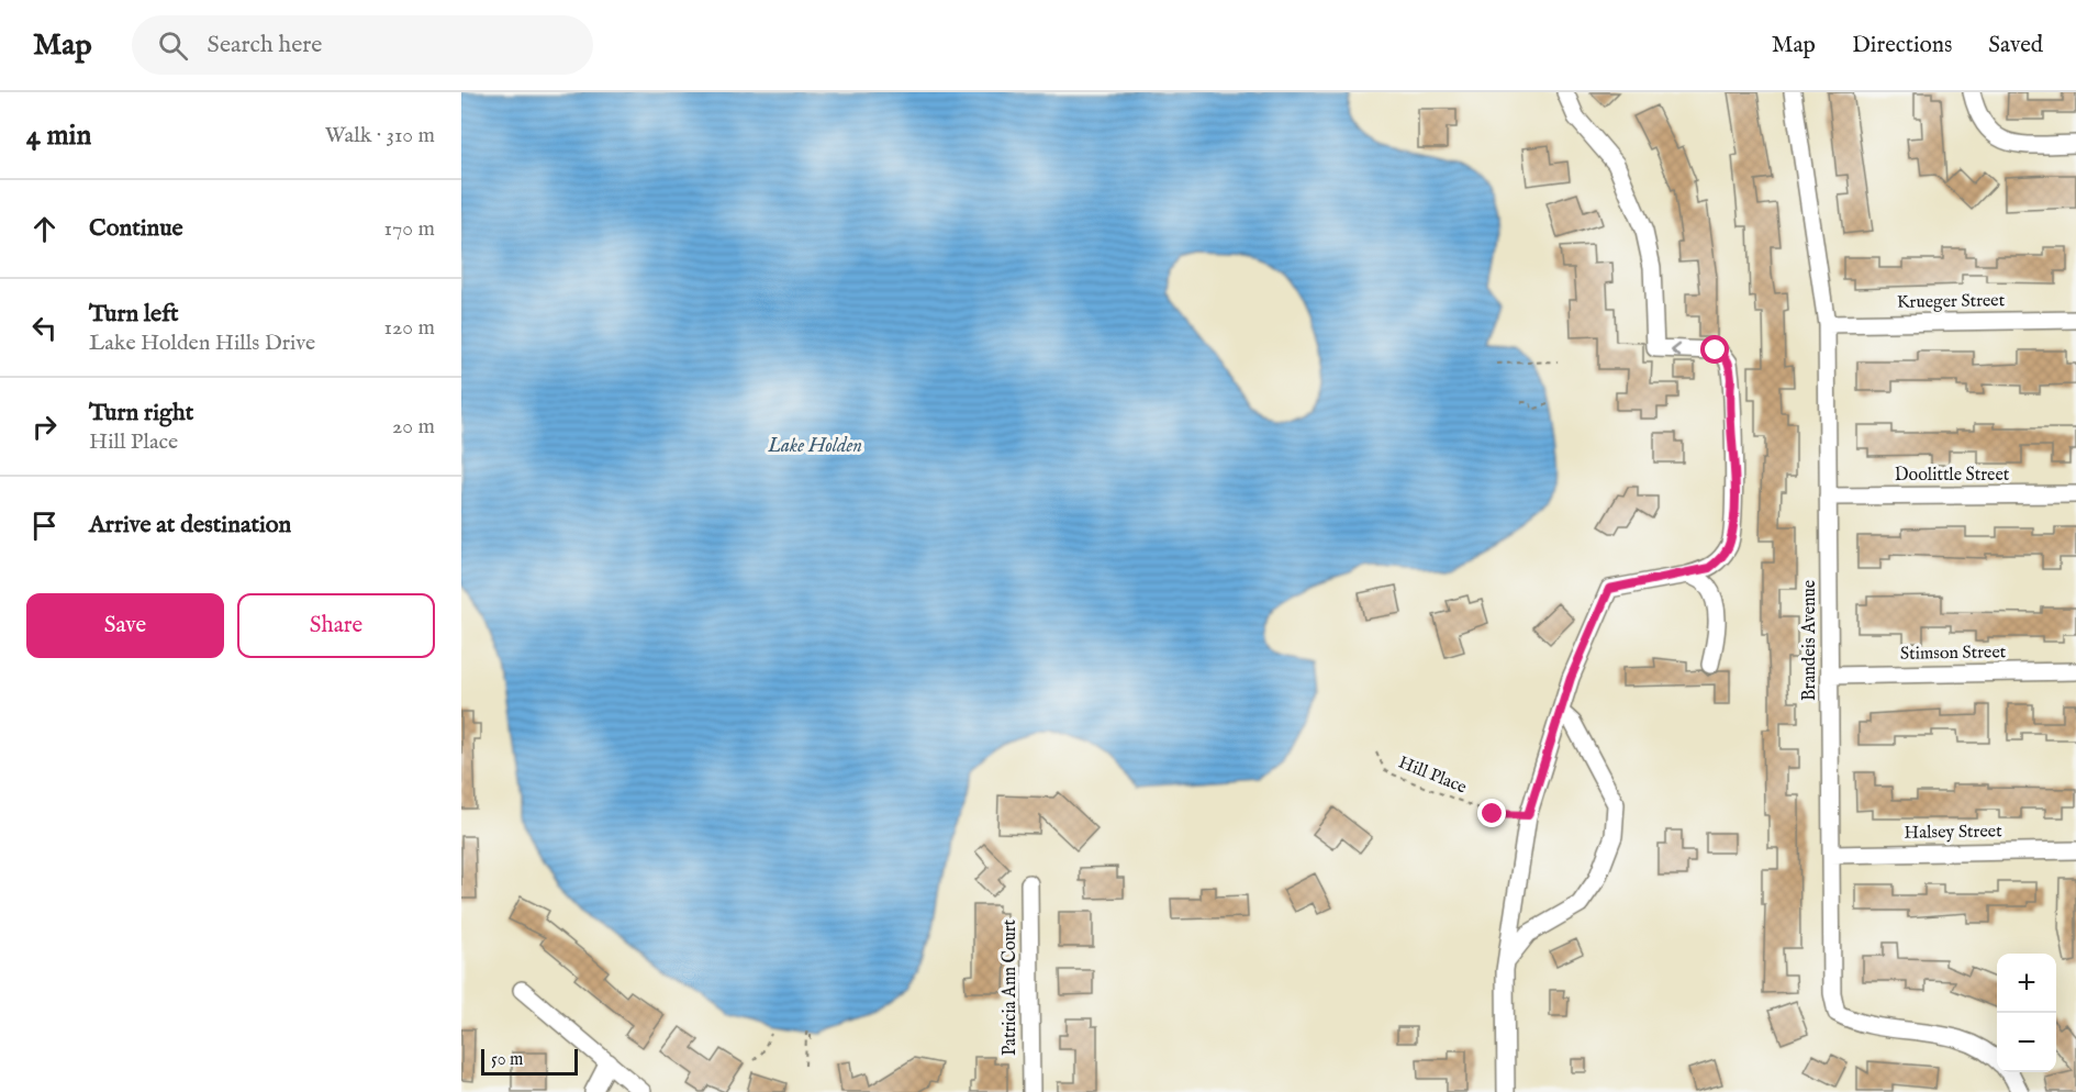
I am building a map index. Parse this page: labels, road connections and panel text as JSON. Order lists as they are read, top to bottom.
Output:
{
  "streets": {
    "street": [
      "Krueger Street",
      "Doolittle Street",
      "Brandeis Avenue",
      "Stimson Street",
      "Halsey Street",
      "Patricia Ann Court"
    ],
    "path": ["Hill Place"]
  },
  "crossings": [
    ["Krueger Street", "Brandeis Avenue"],
    ["Doolittle Street", "Brandeis Avenue"],
    ["Brandeis Avenue", "Stimson Street"],
    ["Brandeis Avenue", "Halsey Street"]
  ],
  "water": ["Lake Holden"],
  "scale_bar": "50 m",
  "page": {
    "header": "Map",
    "search": "Search here",
    "nav": ["Map", "Directions", "Saved"],
    "heading": ["4 min", "Walk · 310 m"],
    "list": [
      ["Continue", "170 m"],
      ["Turn left", "Lake Holden Hills Drive", "120 m"],
      ["Turn right", "Hill Place", "20 m"],
      "Arrive at destination"
    ],
    "buttons": ["Save", "Share"],
    "map_buttons": ["+", "−"],
    "scale": "50 m"
  }
}
